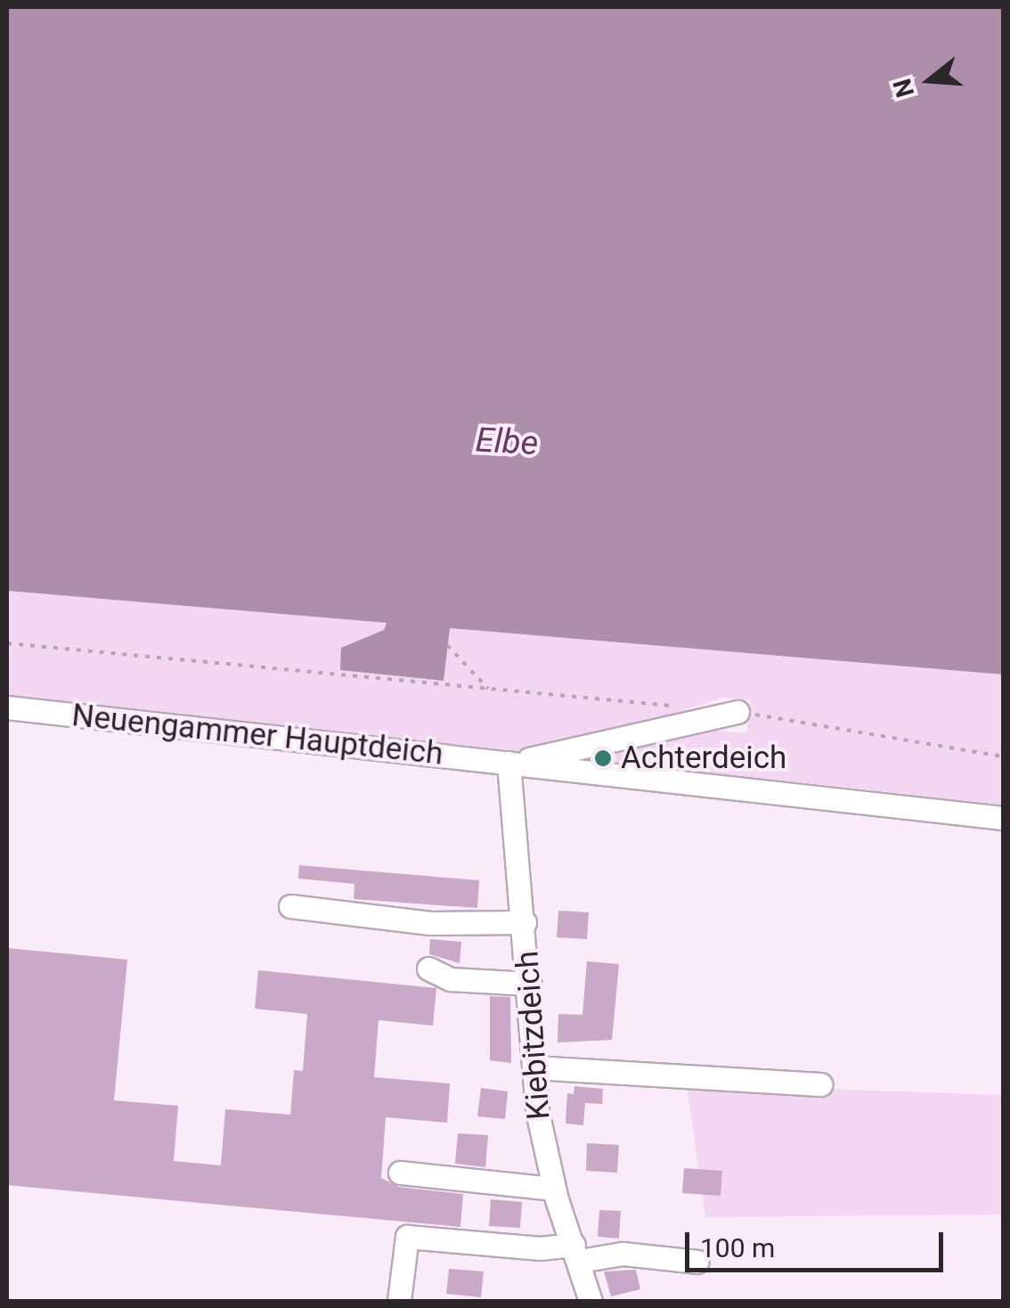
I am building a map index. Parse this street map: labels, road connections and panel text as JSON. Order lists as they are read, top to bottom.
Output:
{
  "streets": {
    "street": ["Neuengammer Hauptdeich", "Kiebitzdeich"]
  },
  "crossings": [
    ["Neuengammer Hauptdeich", "Kiebitzdeich"]
  ],
  "water": ["Elbe"],
  "places": ["Achterdeich"],
  "scale_bar": "100 m",
  "north": "left"
}
